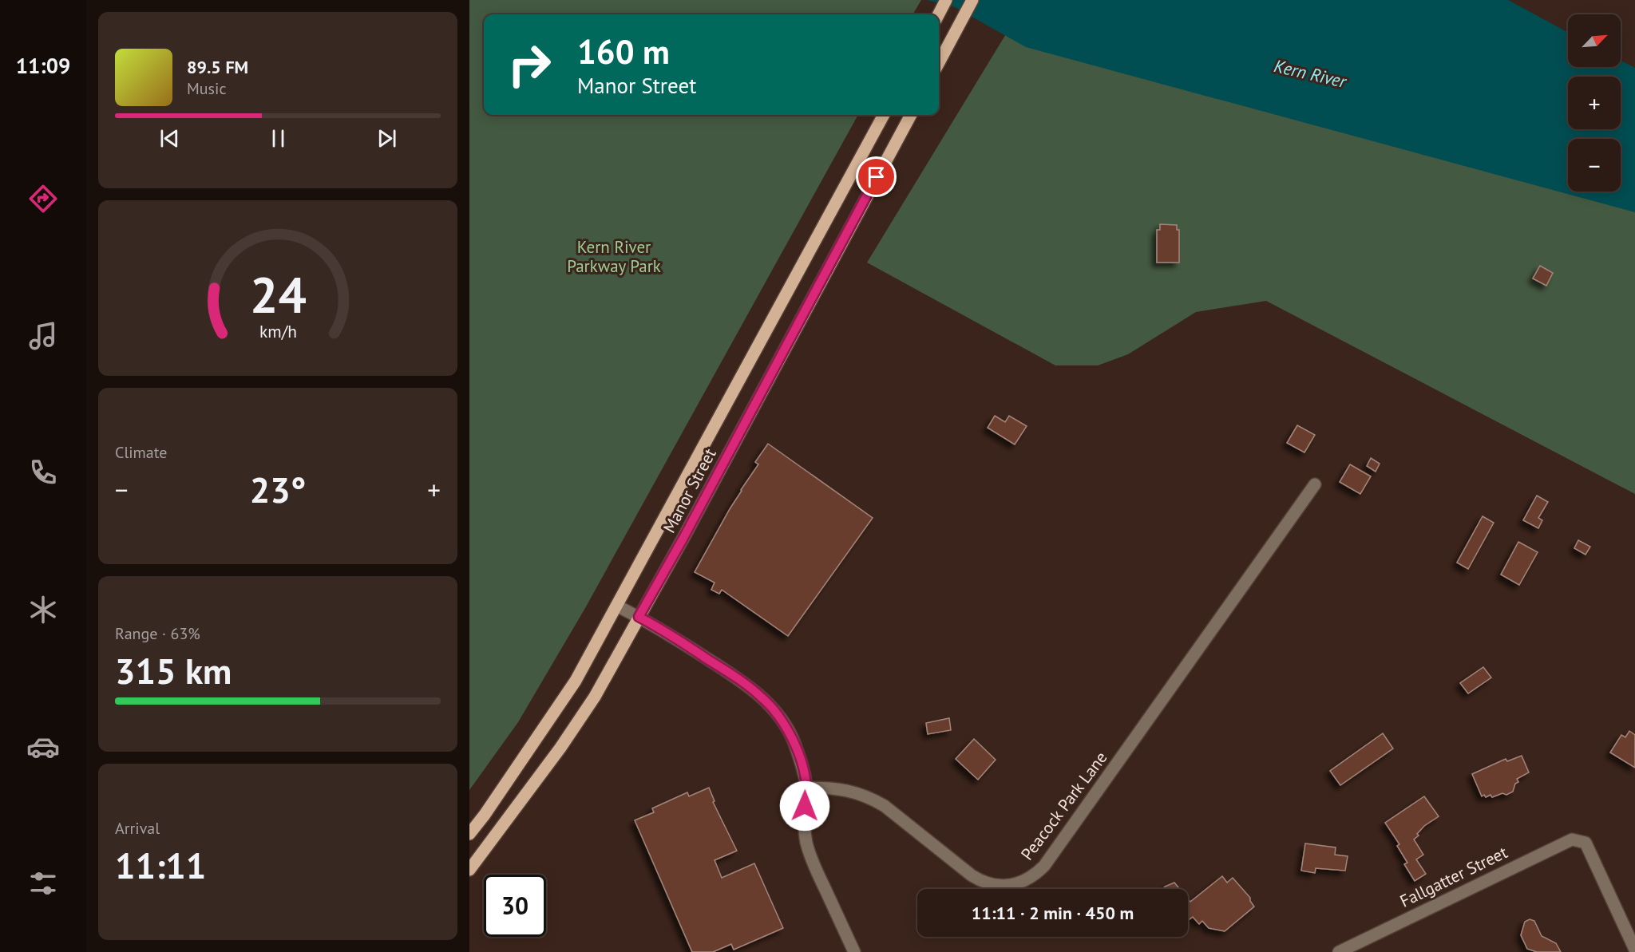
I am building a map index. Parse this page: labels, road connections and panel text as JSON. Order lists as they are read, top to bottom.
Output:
{
  "streets": {
    "main road": ["Manor Street"],
    "street": ["Peacock Park Lane", "Fallgatter Street"]
  },
  "water": ["Kern River"],
  "parks": ["Kern River Parkway Park"],
  "north": "top right",
  "page": {
    "tabs": "11:09",
    "map_buttons": ["+", "−"],
    "turn": ["160 m", "Manor Street"],
    "song": ["89.5 FM", "Music"],
    "tile": [
      "Climate",
      ["Range · 63%", "315 km"],
      ["Arrival", "11:11"]
    ],
    "heat": ["−", "23°", "+"],
    "limit": "30",
    "trip": "11:11 · 2 min · 450 m",
    "gauge": ["24", "km/h"]
  }
}
